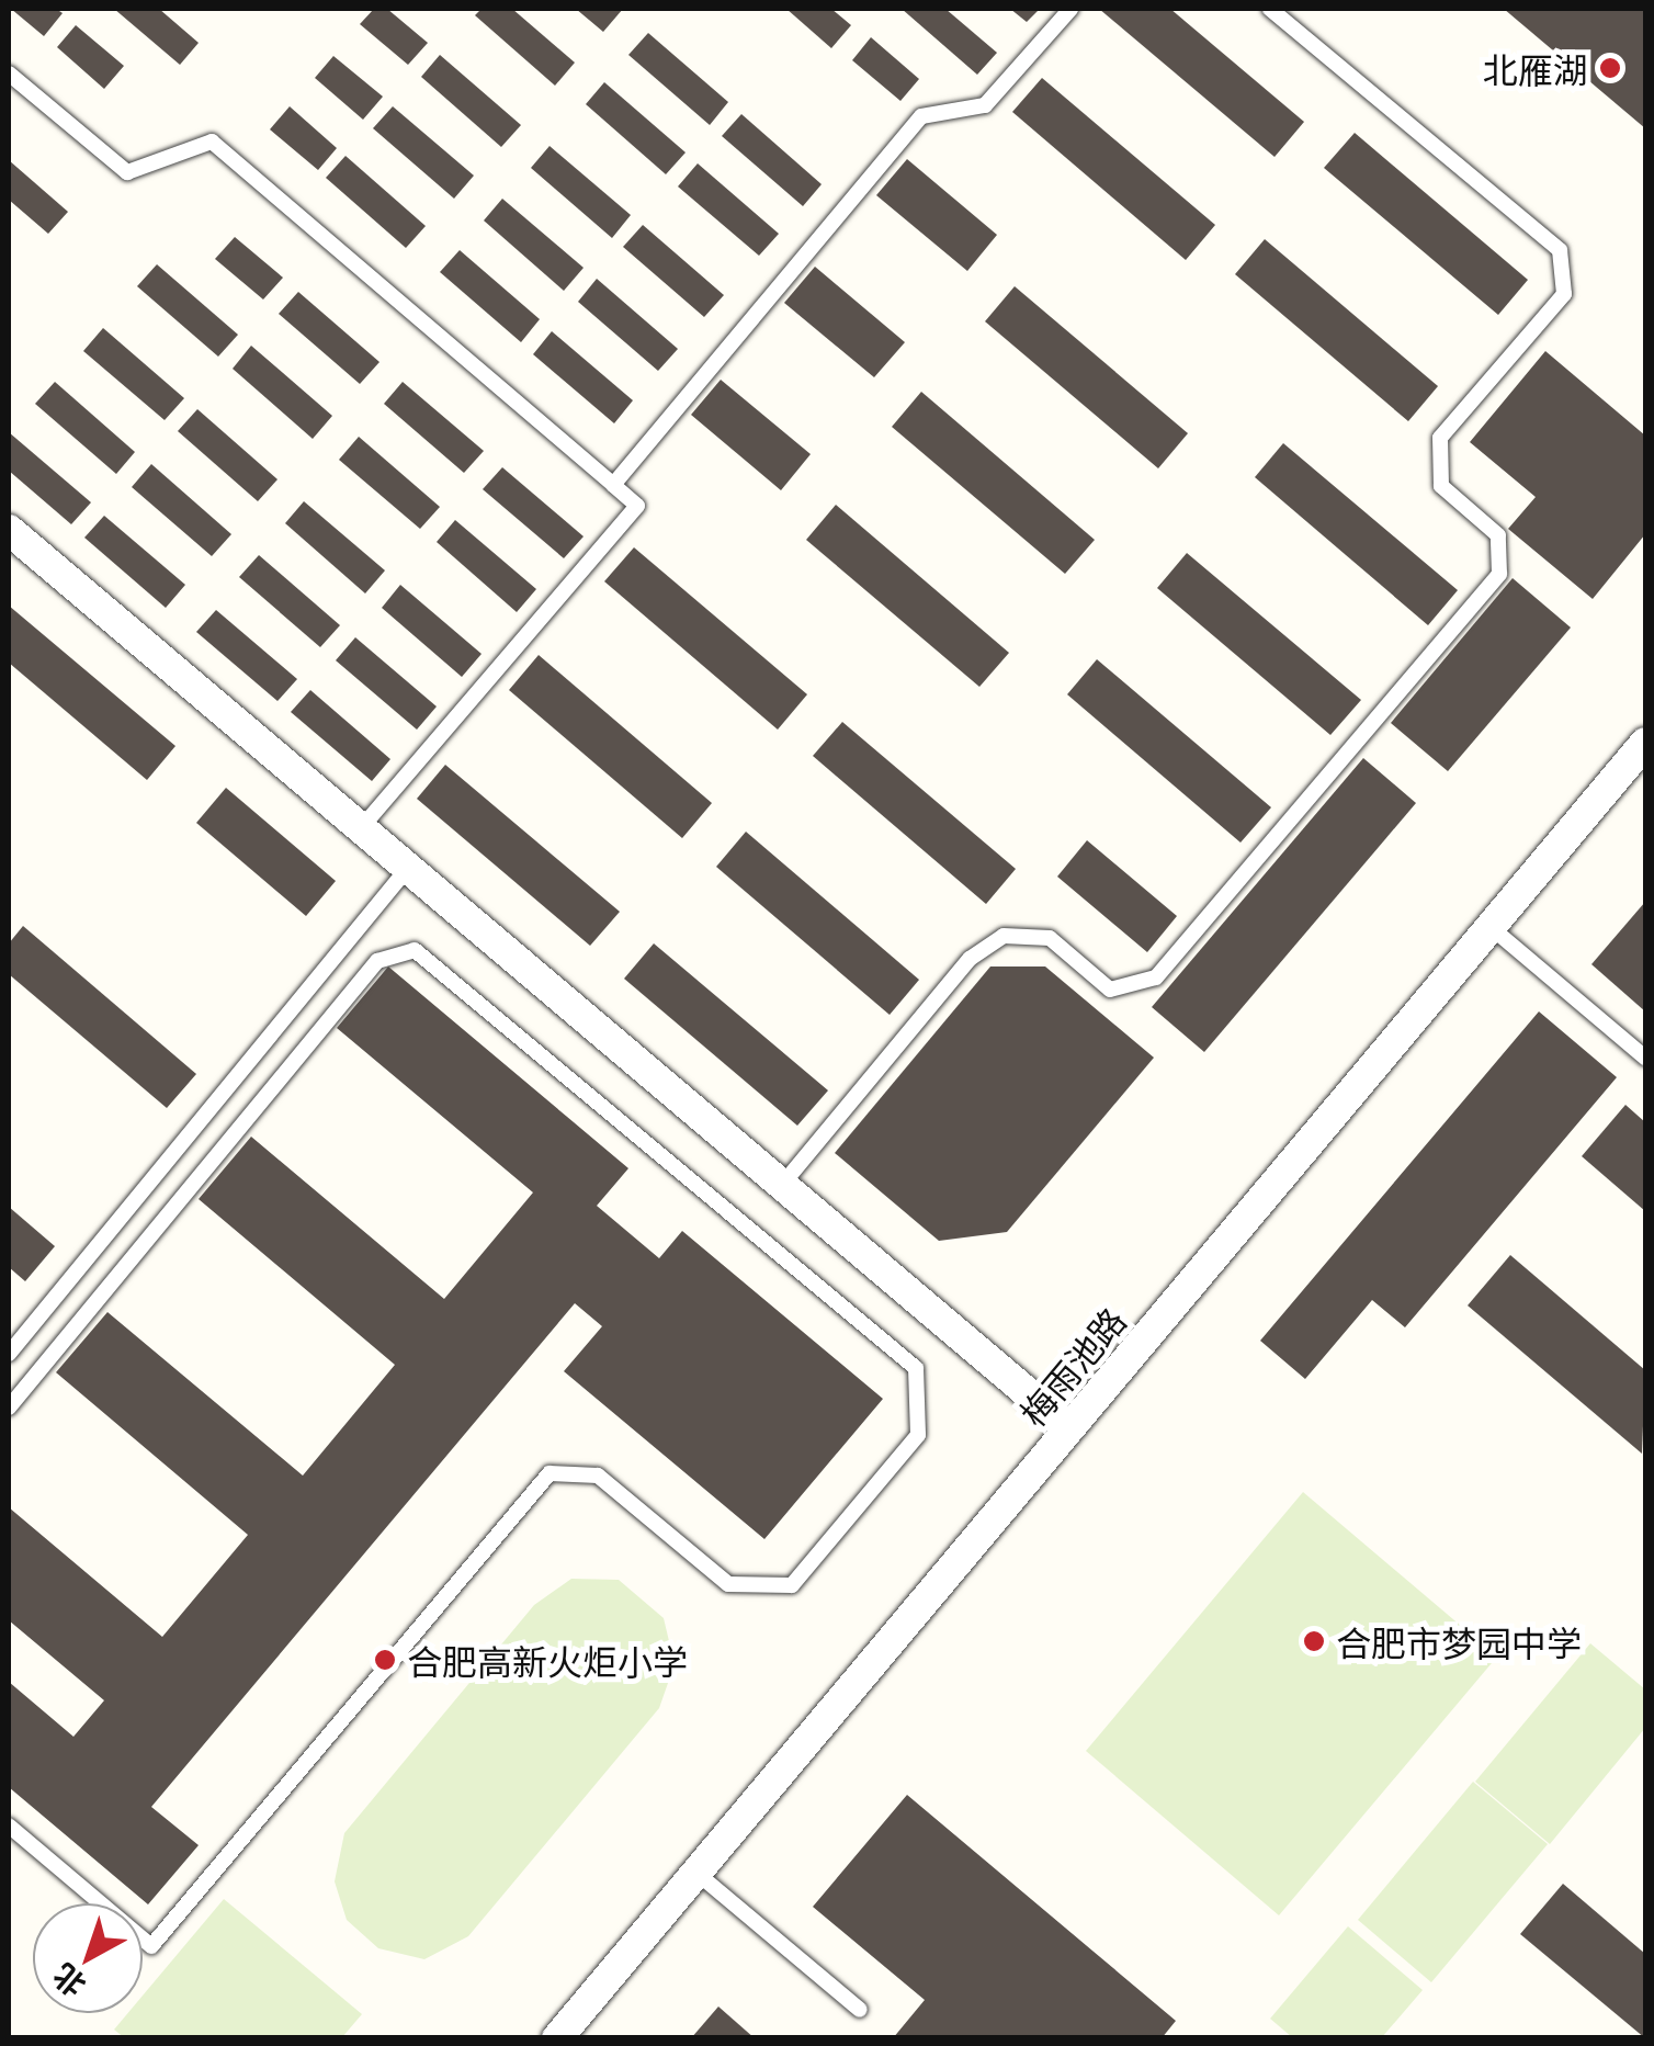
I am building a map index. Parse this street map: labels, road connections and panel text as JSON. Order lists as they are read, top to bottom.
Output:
{
  "streets": {
    "street": ["梅雨池路"]
  },
  "places": ["北雁湖", "合肥市梦园中学", "合肥高新火炬小学"],
  "north": "bottom left"
}
